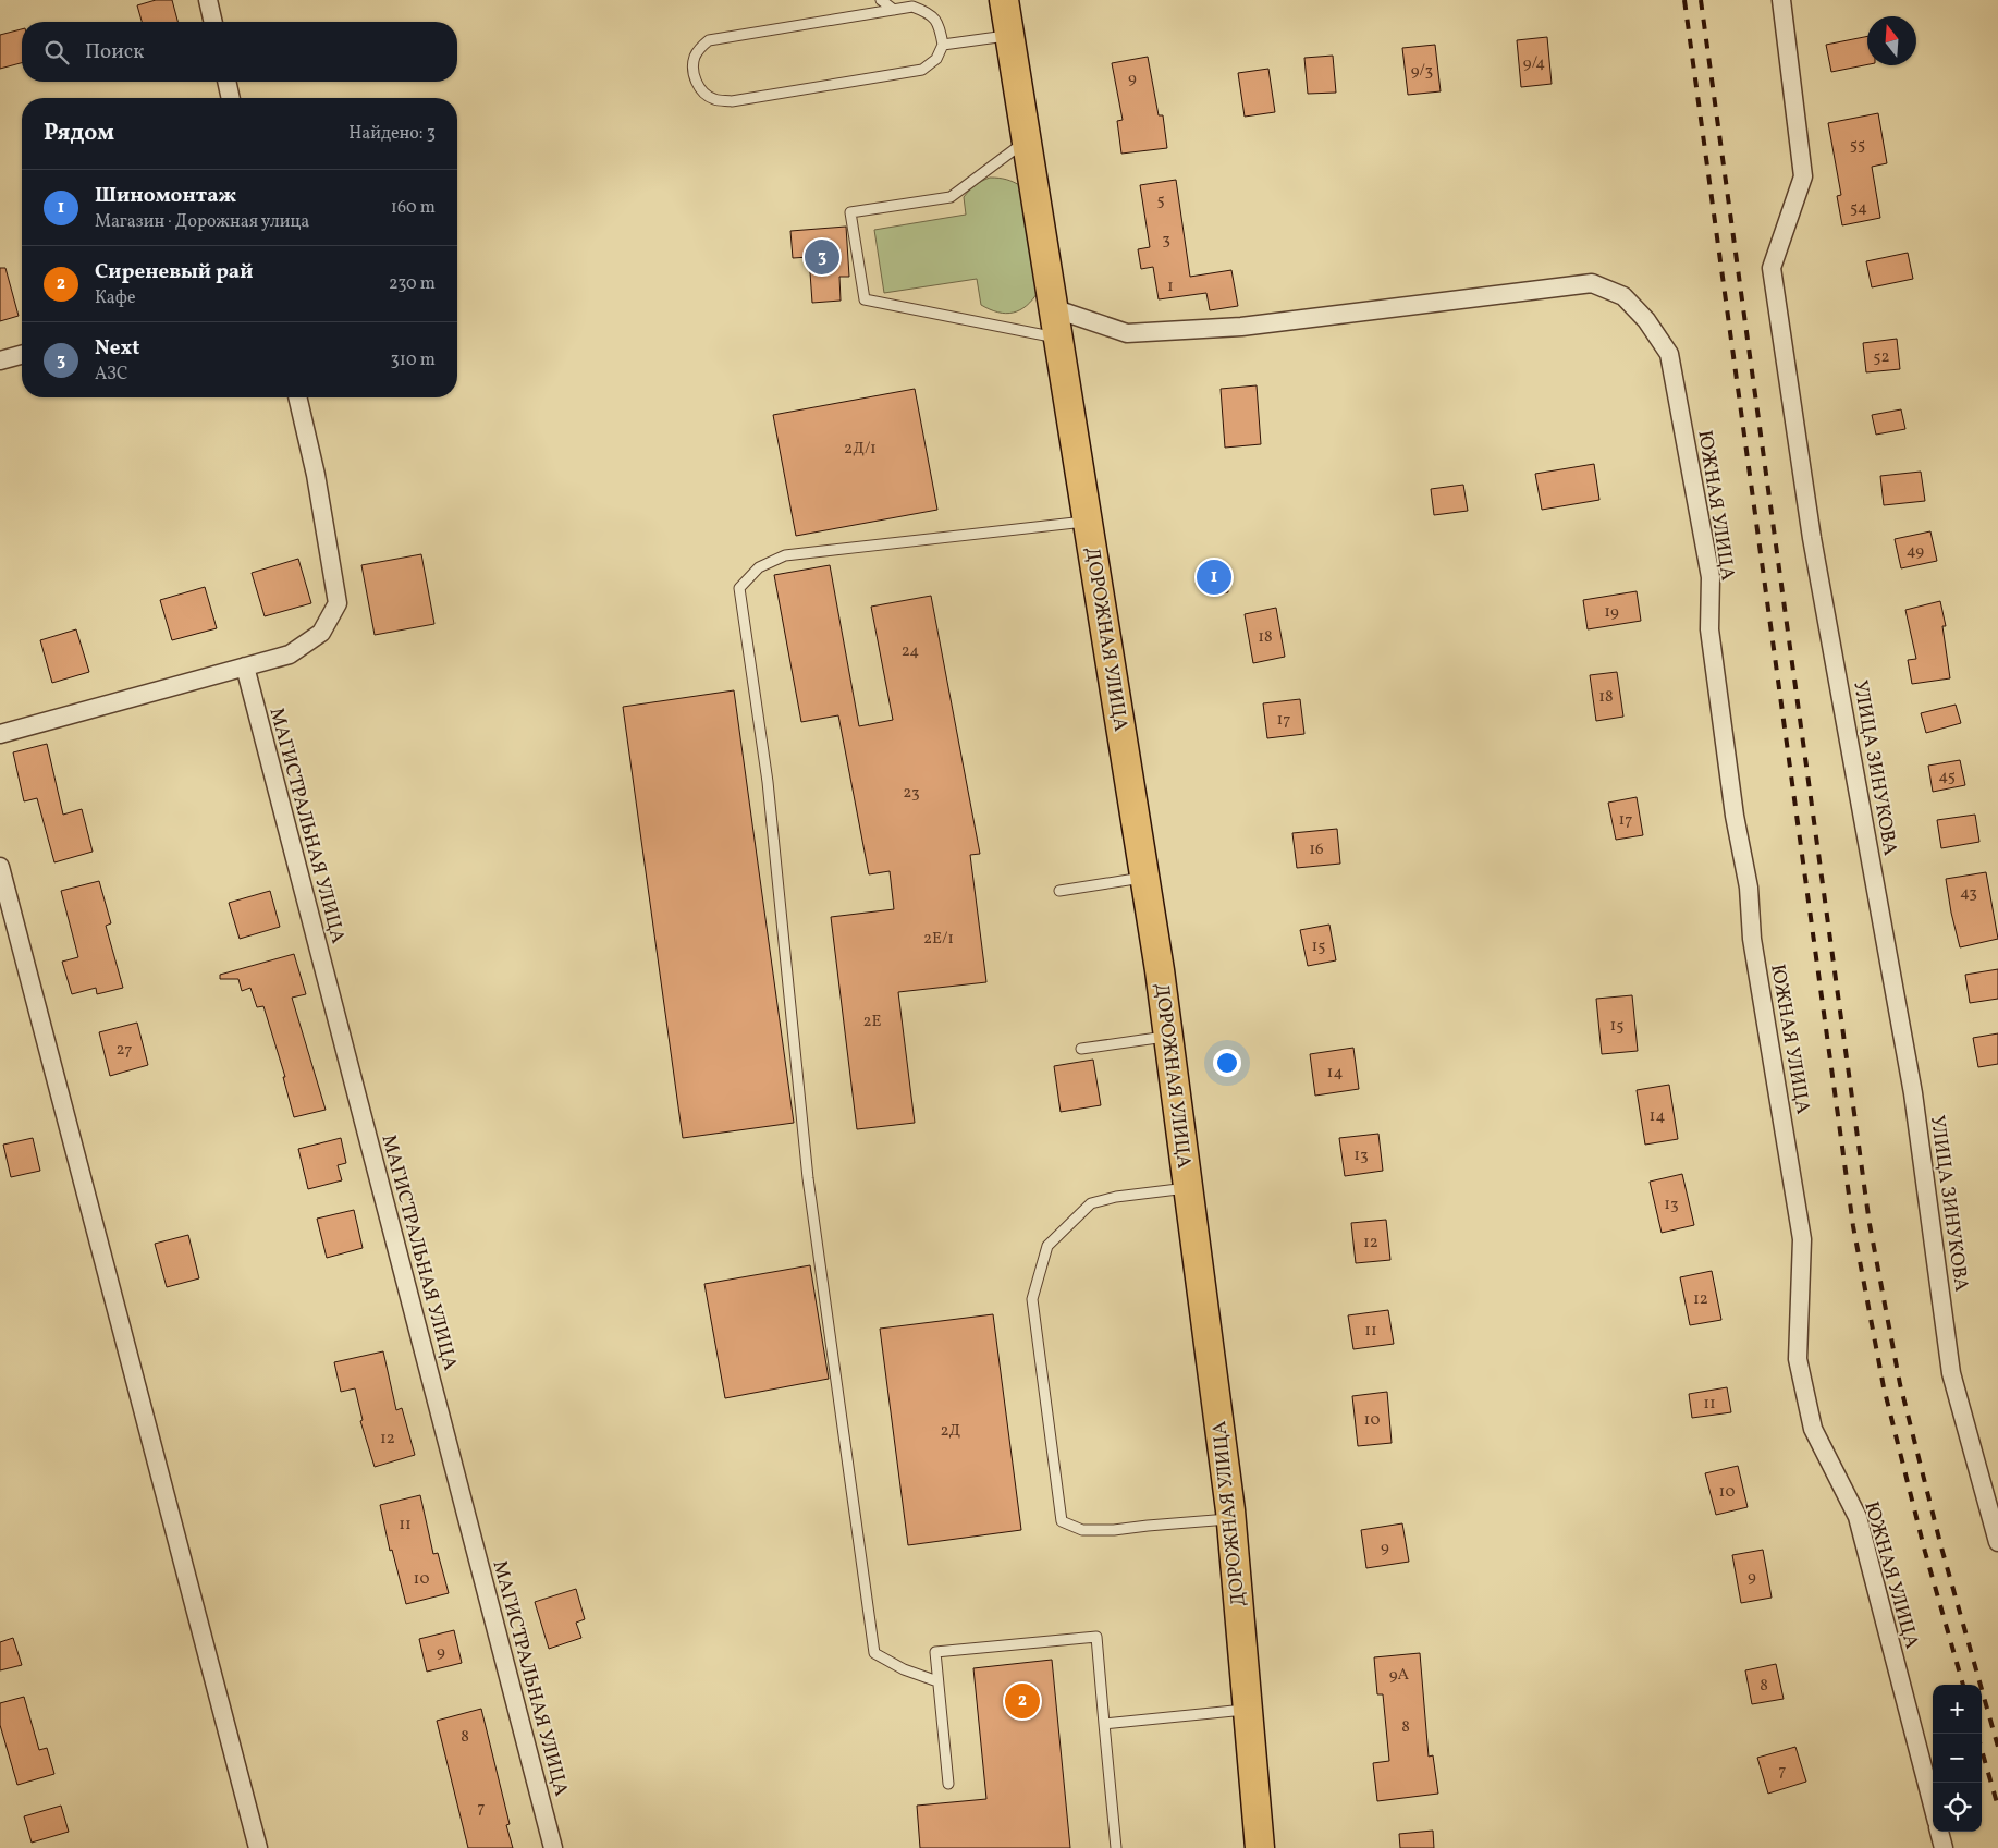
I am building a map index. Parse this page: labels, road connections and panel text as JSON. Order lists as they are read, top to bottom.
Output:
{
  "streets": {
    "main road": ["ДОРОЖНАЯ УЛИЦА"],
    "street": ["ЮЖНАЯ УЛИЦА", "УЛИЦА ЗИНУКОВА", "МАГИСТРАЛЬНАЯ УЛИЦА"]
  },
  "crossings": [
    ["ЮЖНАЯ УЛИЦА", "ДОРОЖНАЯ УЛИЦА"]
  ],
  "house_numbers": [
    "9/4",
    "9/3",
    "9",
    "55",
    "5",
    "54",
    "3",
    "1",
    "52",
    "2Д/1",
    "49",
    "19",
    "18",
    "24",
    "18",
    "17",
    "45",
    "23",
    "17",
    "16",
    "43",
    "2Е/1",
    "15",
    "2Е",
    "15",
    "27",
    "14",
    "14",
    "13",
    "13",
    "12",
    "12",
    "11",
    "11",
    "10",
    "2Д",
    "12",
    "10",
    "11",
    "9",
    "9",
    "10",
    "9",
    "9А",
    "8",
    "8",
    "8",
    "7",
    "7"
  ],
  "north": "top",
  "page": {
    "search": "Поиск",
    "heading": ["Рядом", "Найдено: 3"],
    "list": [
      {
        "mark": "1",
        "name": "Шиномонтаж",
        "note": "Магазин · Дорожная улица",
        "value": "160 m"
      },
      {
        "mark": "2",
        "name": "Сиреневый рай",
        "note": "Кафе",
        "value": "230 m"
      },
      {
        "mark": "3",
        "name": "Next",
        "note": "АЗС",
        "value": "310 m"
      }
    ],
    "pins": ["3", "1", "2"],
    "map_buttons": ["+", "−"]
  }
}
